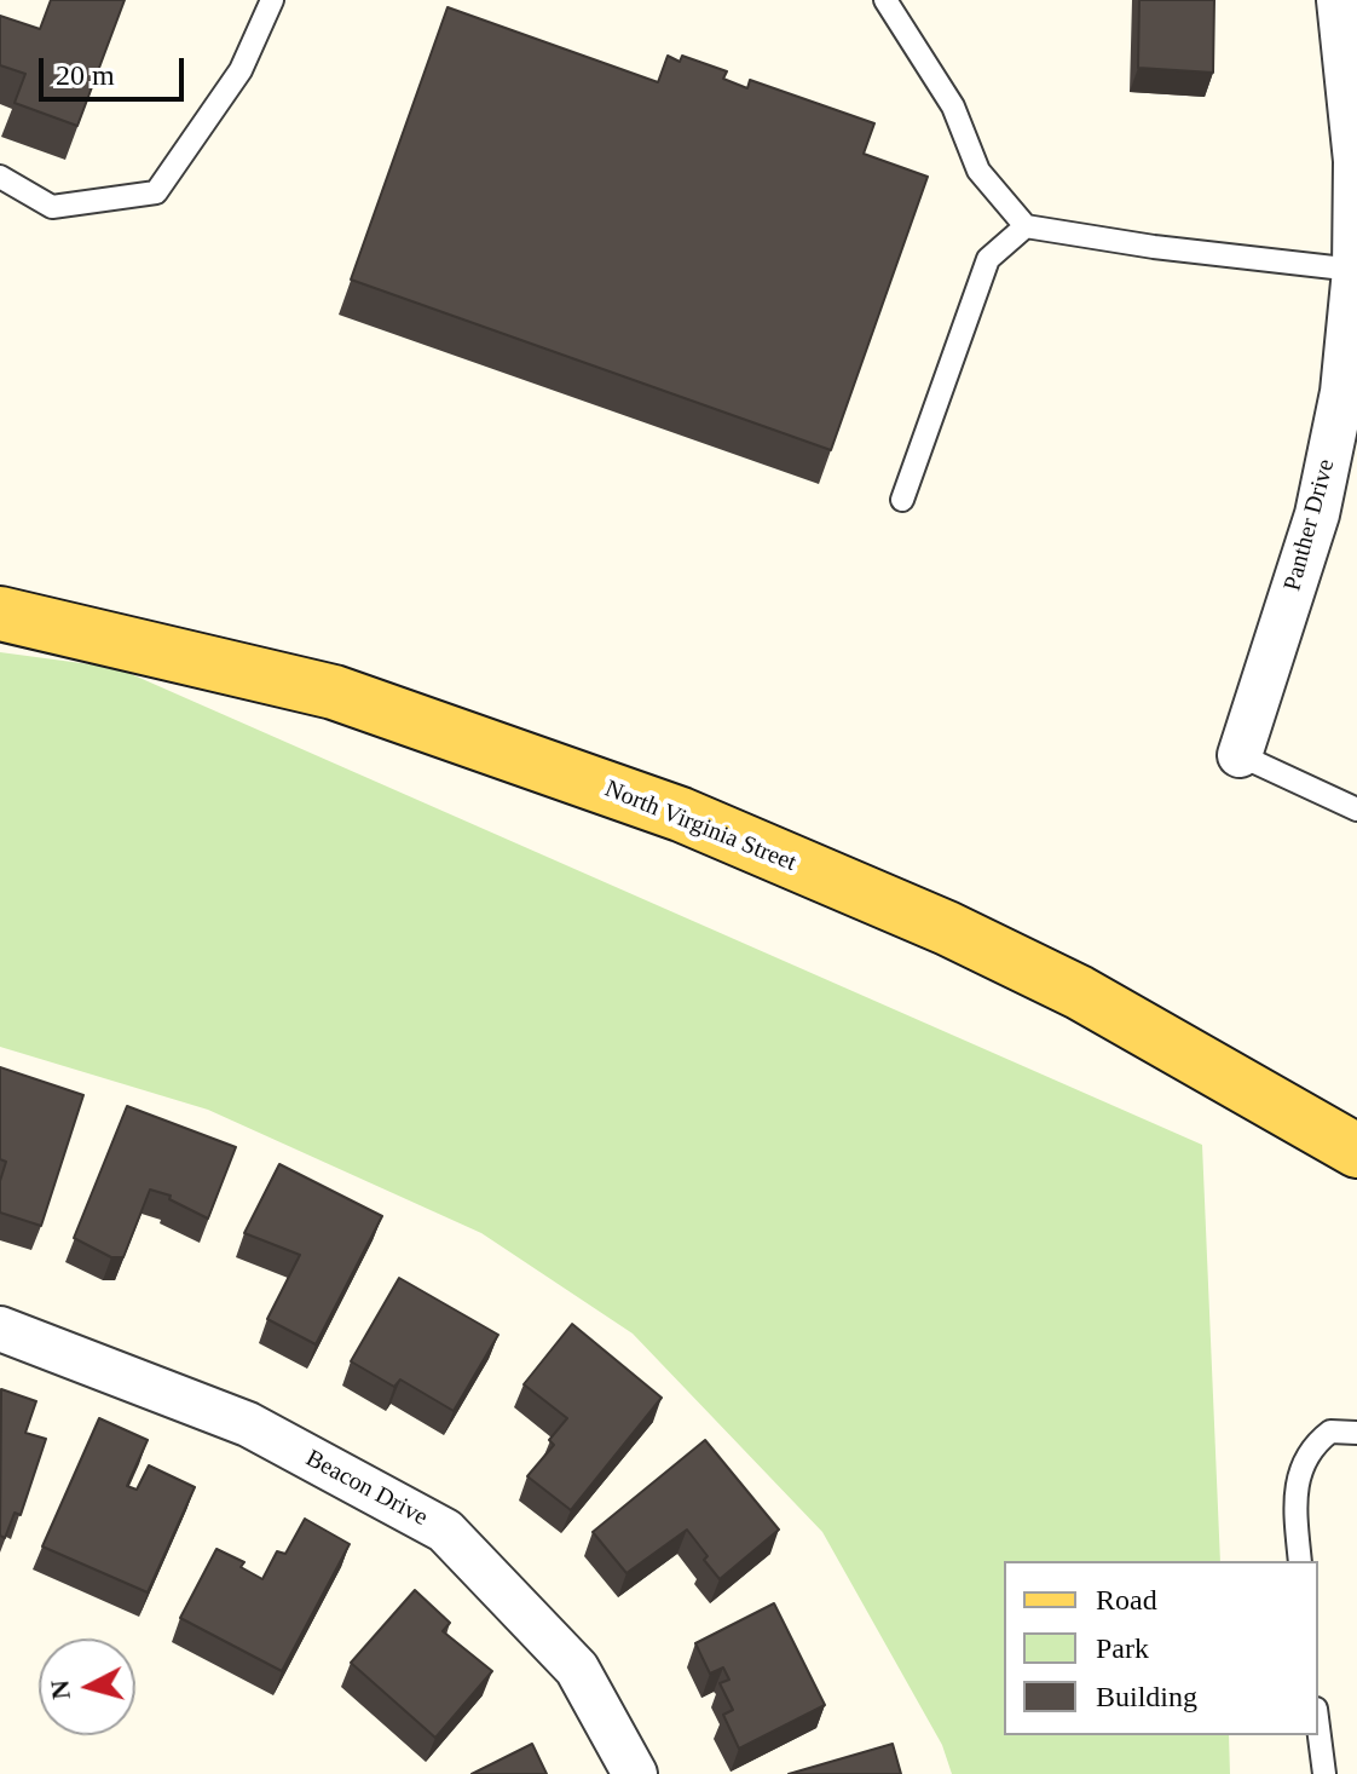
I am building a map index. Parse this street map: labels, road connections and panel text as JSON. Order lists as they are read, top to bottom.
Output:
{
  "streets": {
    "main road": ["North Virginia Street"],
    "street": ["Panther Drive", "Beacon Drive"]
  },
  "legend": ["Road", "Park", "Building"],
  "scale_bar": "20 m",
  "north": "left"
}
